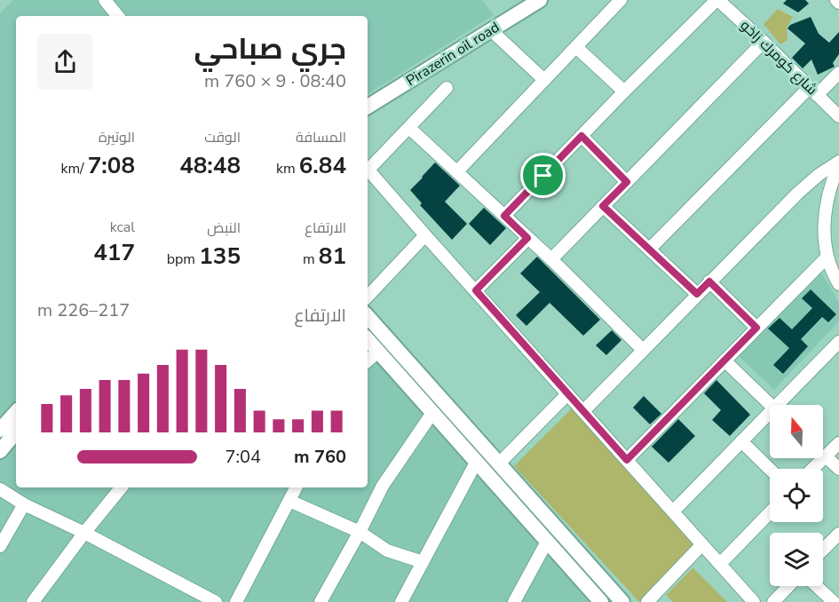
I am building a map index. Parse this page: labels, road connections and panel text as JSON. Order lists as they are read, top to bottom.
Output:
{
  "streets": {
    "main road": ["Pirazerin oil road"],
    "street": ["شارع كومرك زاخو"]
  },
  "north": "top",
  "page": {
    "heading": ["جري صباحي", "08:40 · 9 × 760 m"],
    "stats": [
      ["المسافة", "6.84 km"],
      ["الوقت", "48:48"],
      ["الوتيرة", "7:08 /km"],
      ["الارتفاع", "81 m"],
      ["النبض", "135 bpm"],
      ["kcal", "417"]
    ],
    "chart": ["الارتفاع", "217–226 m"],
    "list": [
      {
        "name": "760 m",
        "note": "7:04"
      }
    ]
  }
}
